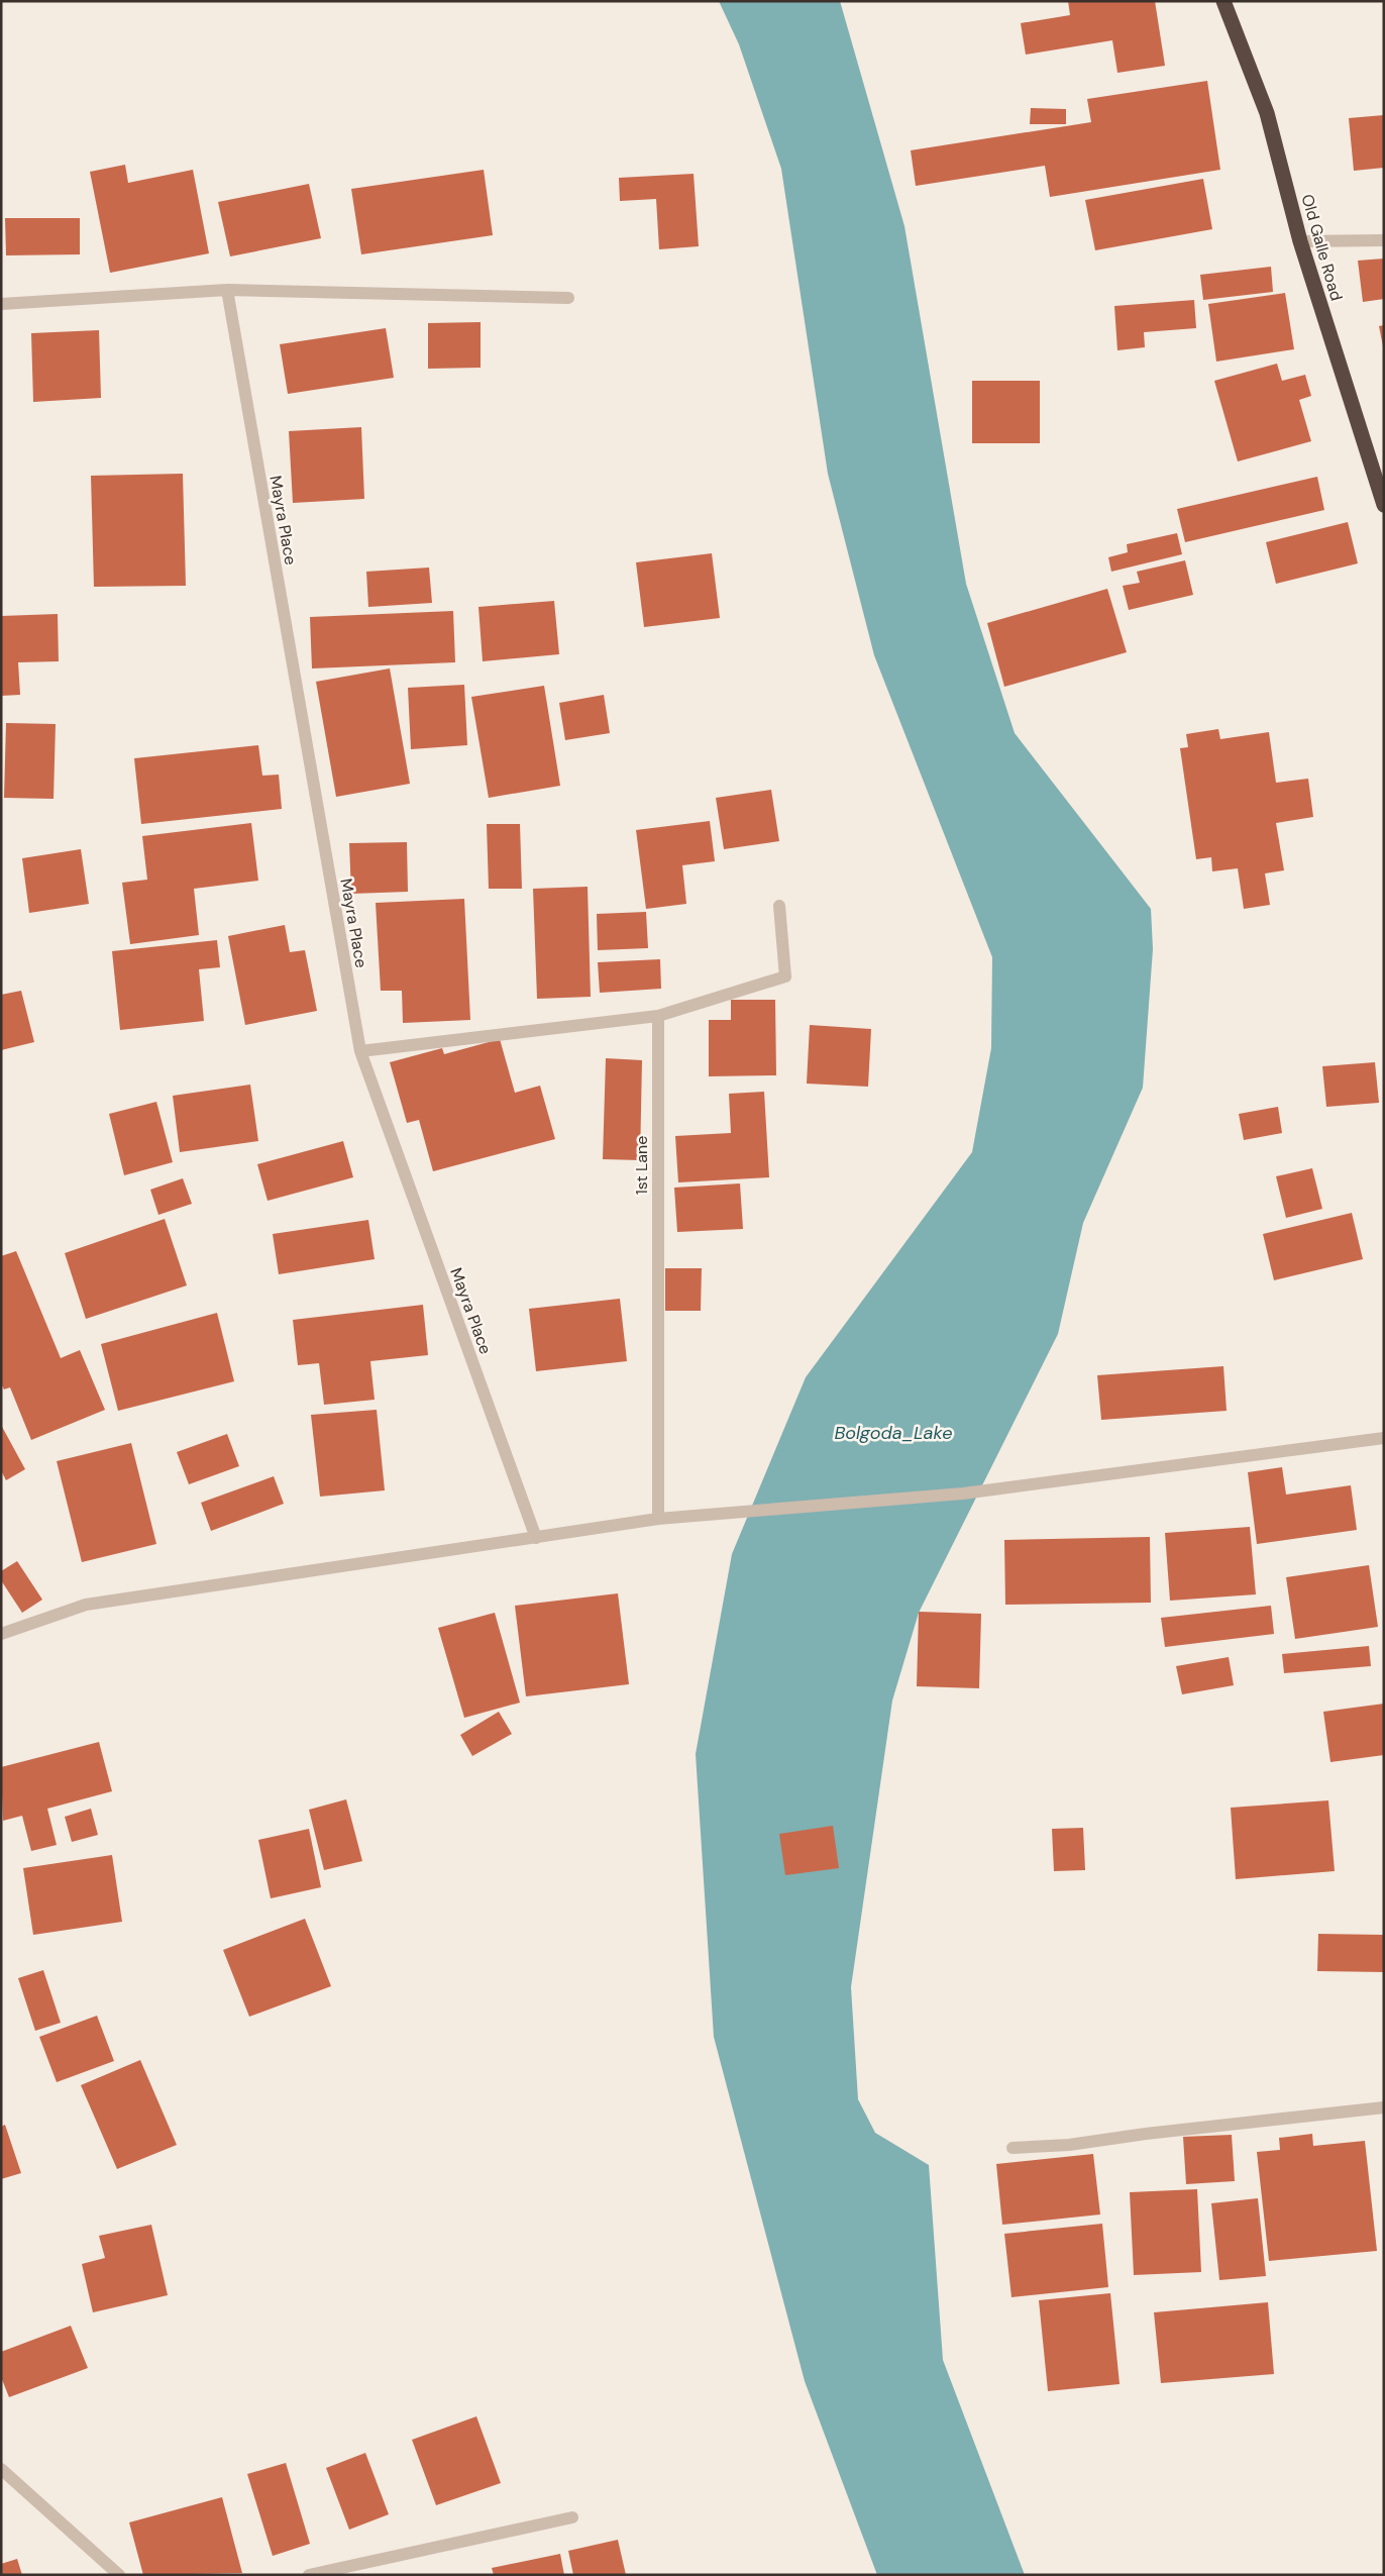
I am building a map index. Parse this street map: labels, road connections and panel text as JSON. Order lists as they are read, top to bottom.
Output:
{
  "streets": {
    "highway": ["Old Galle Road"],
    "street": ["Mayra Place", "1st Lane"]
  },
  "water": ["Bolgoda_Lake"]
}
